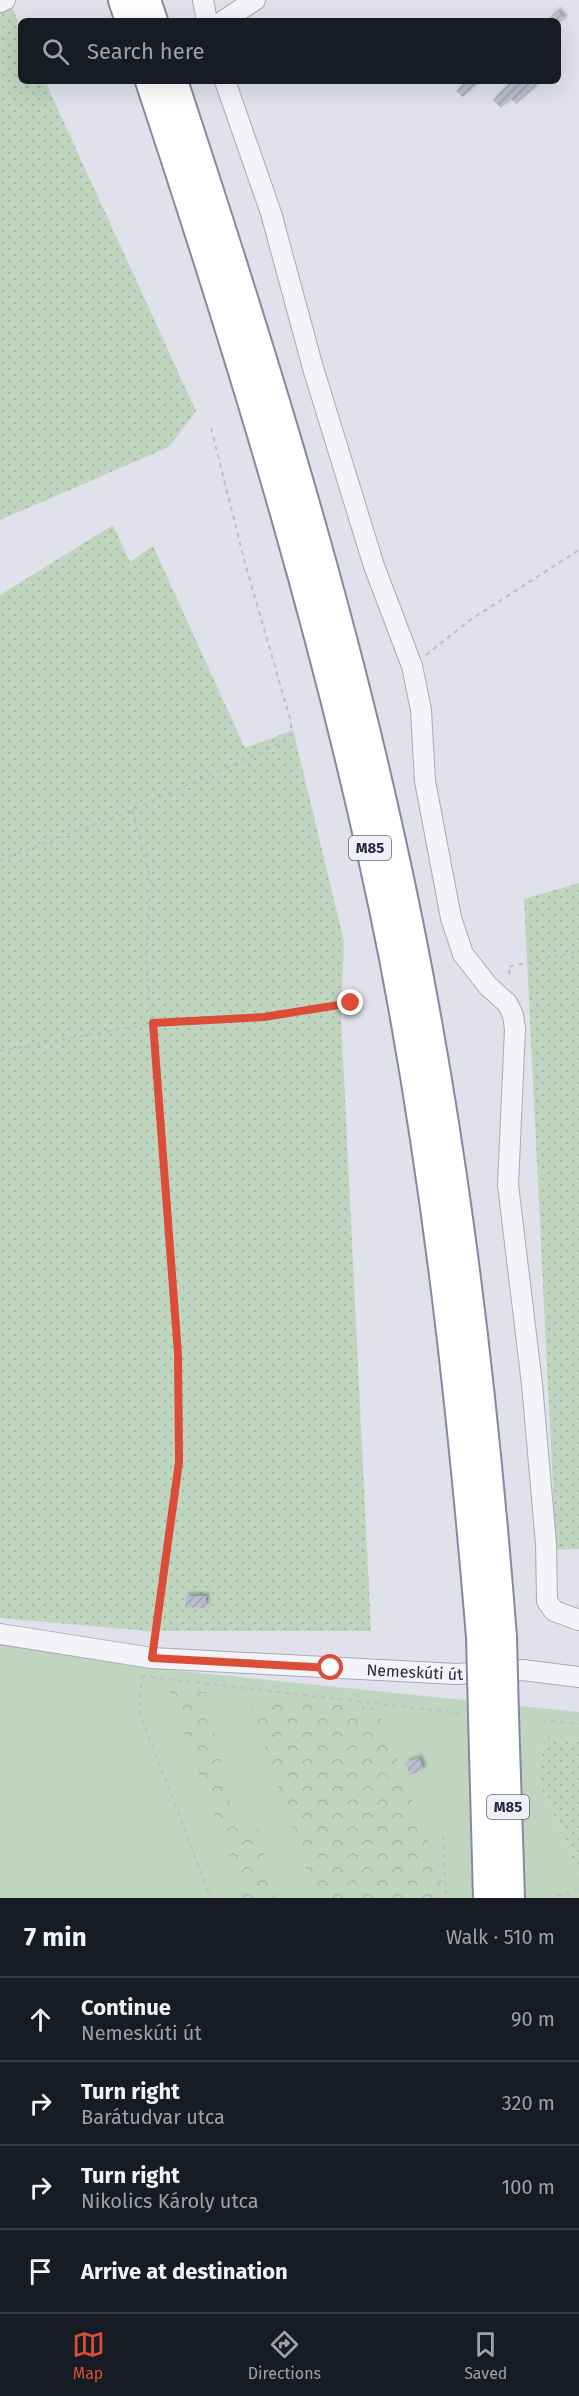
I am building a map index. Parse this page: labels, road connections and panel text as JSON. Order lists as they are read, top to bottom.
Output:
{
  "streets": {
    "highway": ["M85"],
    "street": ["Nemeskúti út"]
  },
  "page": {
    "search": "Search here",
    "heading": ["7 min", "Walk · 510 m"],
    "list": [
      ["Continue", "Nemeskúti út", "90 m"],
      ["Turn right", "Barátudvar utca", "320 m"],
      ["Turn right", "Nikolics Károly utca", "100 m"],
      "Arrive at destination"
    ],
    "nav": ["Map", "Directions", "Saved"]
  }
}
